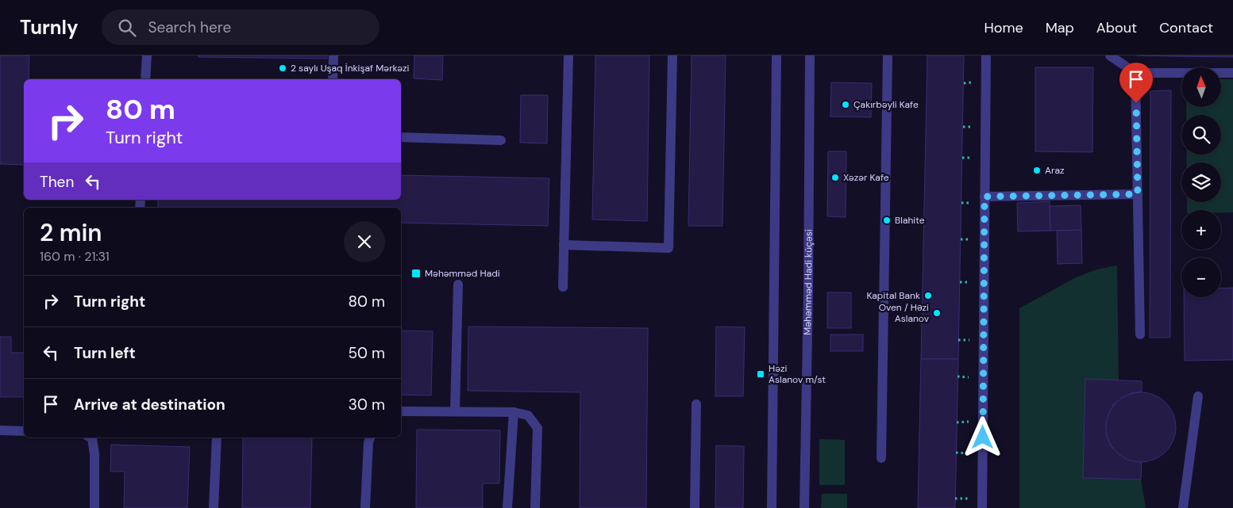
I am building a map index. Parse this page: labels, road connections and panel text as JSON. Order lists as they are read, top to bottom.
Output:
{
  "streets": {
    "street": ["Məhəmməd Hadi küçəsi"]
  },
  "places": {
    "other": [
      "2 saylı Uşaq İnkişaf Mərkəzi",
      "Çakırbəyli Kafe",
      "Araz",
      "Xəzər Kafe",
      "Blahite",
      "Kapital Bank",
      "Oven / Hәzi Aslanov"
    ],
    "transit": ["Məhəmməd Hadi", "Həzi Aslanov m/st"]
  },
  "north": "top",
  "page": {
    "header": "Turnly",
    "search": "Search here",
    "nav": [
      "Home",
      "Map",
      "About",
      "Contact"
    ],
    "map_buttons": ["+", "−"],
    "turn": ["80 m", "Turn right"],
    "then": "Then",
    "heading": ["2 min", "160 m · 21:31"],
    "list": [
      {
        "name": "Turn right",
        "value": "80 m"
      },
      {
        "name": "Turn left",
        "value": "50 m"
      },
      {
        "name": "Arrive at destination",
        "value": "30 m"
      }
    ]
  }
}
